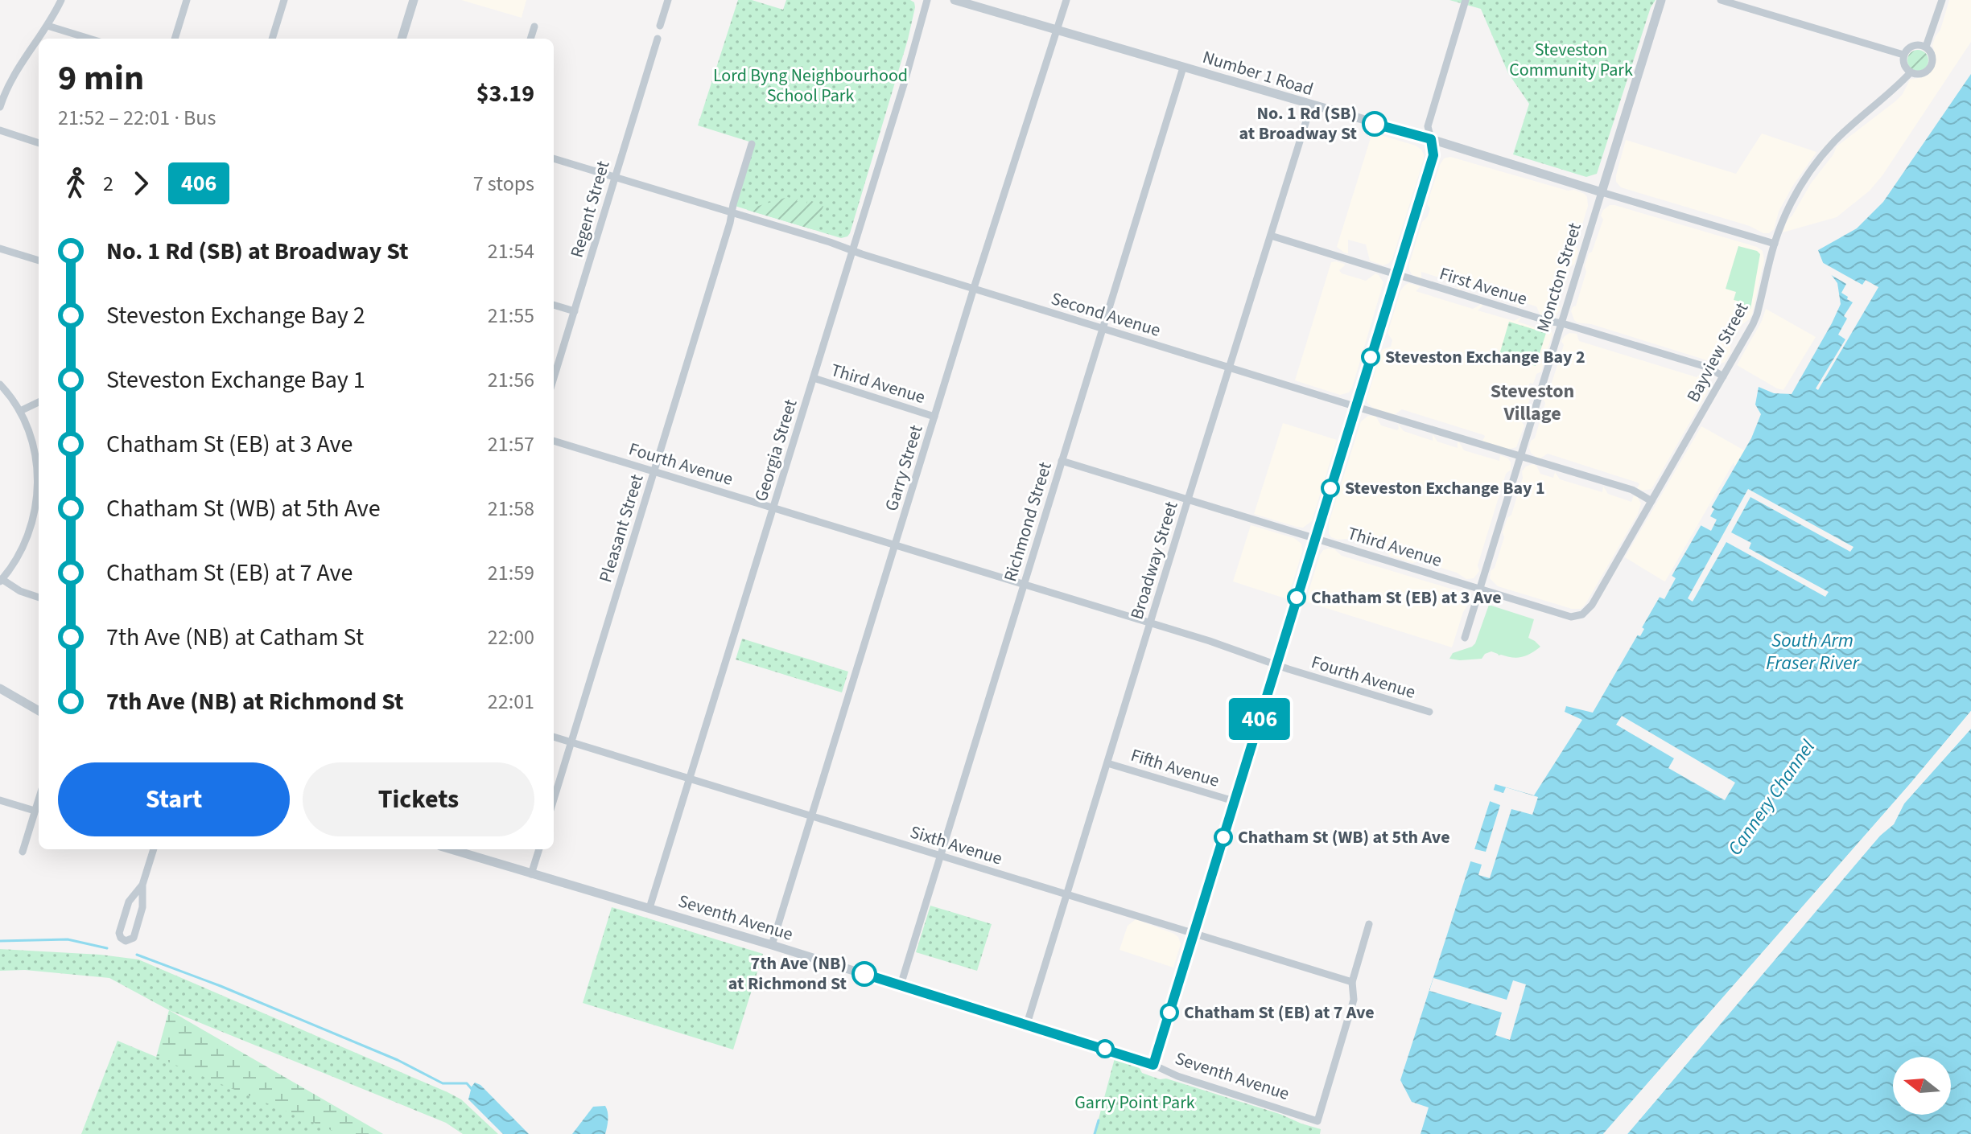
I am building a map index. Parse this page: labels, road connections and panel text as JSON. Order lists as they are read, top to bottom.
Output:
{
  "streets": {
    "street": [
      "Number 1 Road",
      "Regent Street",
      "Moncton Street",
      "First Avenue",
      "Second Avenue",
      "Bayview Street",
      "Third Avenue",
      "Georgia Street",
      "Fourth Avenue",
      "Garry Street",
      "Richmond Street",
      "Pleasant Street",
      "Broadway Street",
      "Fifth Avenue",
      "Sixth Avenue",
      "Seventh Avenue"
    ]
  },
  "crossings": [
    ["Number 1 Road", "Moncton Street"],
    ["Number 1 Road", "Bayview Street"],
    ["Number 1 Road", "Garry Street"],
    ["Number 1 Road", "Richmond Street"],
    ["Number 1 Road", "Broadway Street"],
    ["Regent Street", "Second Avenue"],
    ["Moncton Street", "First Avenue"],
    ["Moncton Street", "Second Avenue"],
    ["Moncton Street", "Third Avenue"],
    ["First Avenue", "Bayview Street"],
    ["First Avenue", "Broadway Street"],
    ["Second Avenue", "Bayview Street"],
    ["Second Avenue", "Georgia Street"],
    ["Second Avenue", "Garry Street"],
    ["Second Avenue", "Richmond Street"],
    ["Second Avenue", "Pleasant Street"],
    ["Second Avenue", "Broadway Street"],
    ["Bayview Street", "Third Avenue"],
    ["Third Avenue", "Georgia Street"],
    ["Third Avenue", "Garry Street"],
    ["Third Avenue", "Richmond Street"],
    ["Third Avenue", "Broadway Street"],
    ["Georgia Street", "Fourth Avenue"],
    ["Georgia Street", "Sixth Avenue"],
    ["Georgia Street", "Seventh Avenue"],
    ["Fourth Avenue", "Garry Street"],
    ["Fourth Avenue", "Richmond Street"],
    ["Fourth Avenue", "Pleasant Street"],
    ["Fourth Avenue", "Broadway Street"],
    ["Garry Street", "Sixth Avenue"],
    ["Garry Street", "Seventh Avenue"],
    ["Richmond Street", "Sixth Avenue"],
    ["Richmond Street", "Seventh Avenue"],
    ["Pleasant Street", "Sixth Avenue"],
    ["Broadway Street", "Fifth Avenue"],
    ["Broadway Street", "Sixth Avenue"],
    ["Broadway Street", "Seventh Avenue"],
    ["Sixth Avenue", "Seventh Avenue"]
  ],
  "districts": ["Steveston Village"],
  "water": ["South Arm Fraser River", "Cannery Channel"],
  "parks": ["Steveston Community Park", "Lord Byng Neighbourhood School Park", "Garry Point Park"],
  "places": [
    "No. 1 Rd (SB) at Broadway St",
    "Steveston Exchange Bay 2",
    "Steveston Exchange Bay 1",
    "Chatham St (EB) at 3 Ave",
    "Chatham St (WB) at 5th Ave",
    "7th Ave (NB) at Richmond St",
    "Chatham St (EB) at 7 Ave"
  ],
  "lines": ["bus line 406"],
  "north": "left",
  "page": {
    "on_map": "406",
    "heading": ["9 min", "21:52 – 22:01 · Bus", "$3.19"],
    "legs": ["2", "406", "7 stops"],
    "list": [
      {
        "name": "No. 1 Rd (SB) at Broadway St",
        "value": "21:54"
      },
      {
        "name": "Steveston Exchange Bay 2",
        "value": "21:55"
      },
      {
        "name": "Steveston Exchange Bay 1",
        "value": "21:56"
      },
      {
        "name": "Chatham St (EB) at 3 Ave",
        "value": "21:57"
      },
      {
        "name": "Chatham St (WB) at 5th Ave",
        "value": "21:58"
      },
      {
        "name": "Chatham St (EB) at 7 Ave",
        "value": "21:59"
      },
      {
        "name": "7th Ave (NB) at Catham St",
        "value": "22:00"
      },
      {
        "name": "7th Ave (NB) at Richmond St",
        "value": "22:01"
      }
    ],
    "buttons": ["Start", "Tickets"]
  }
}
